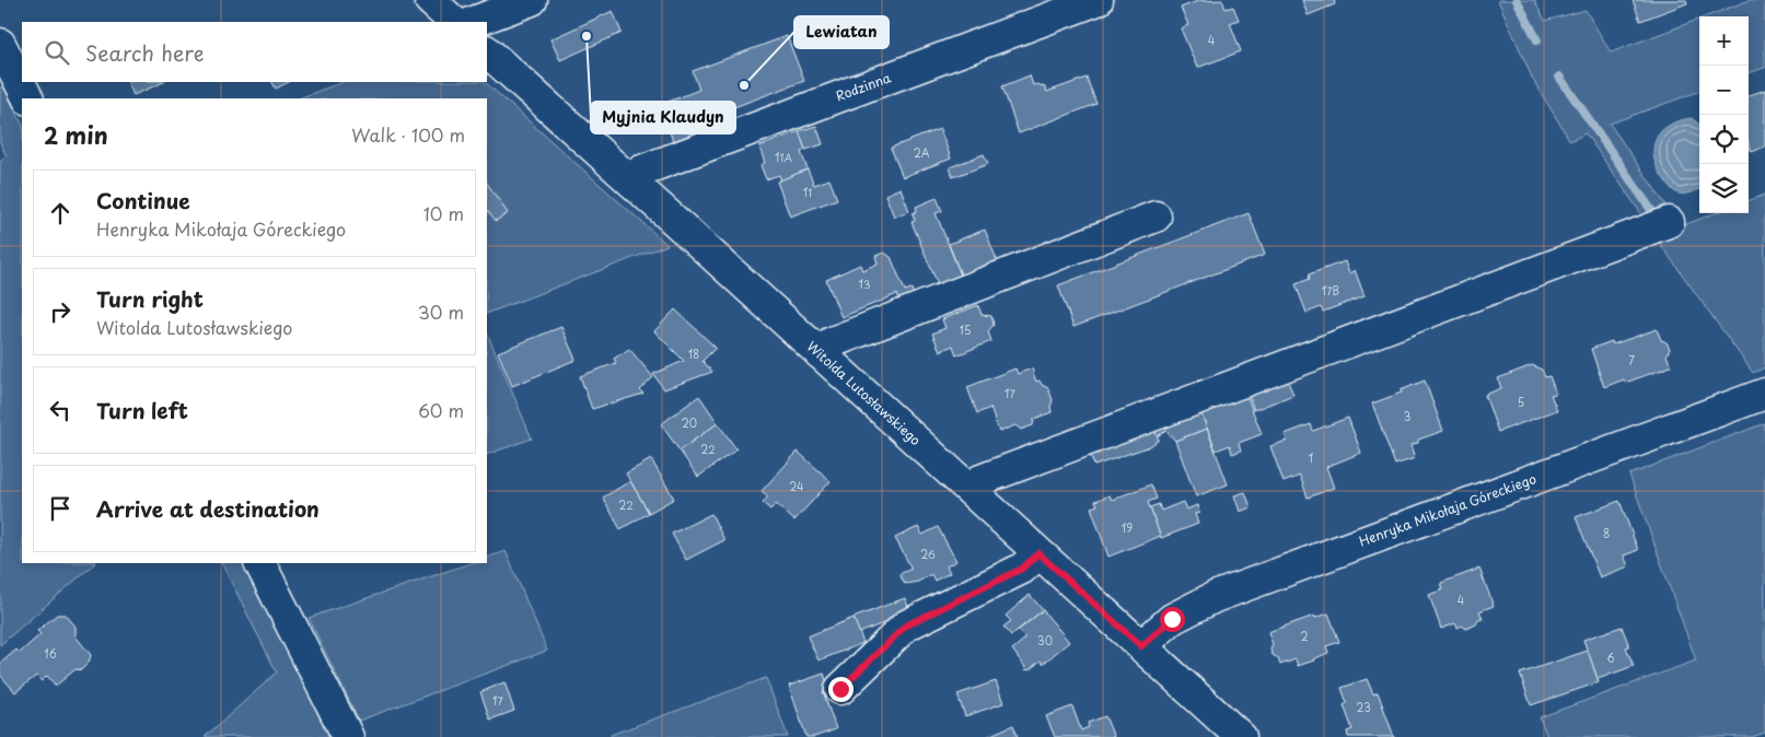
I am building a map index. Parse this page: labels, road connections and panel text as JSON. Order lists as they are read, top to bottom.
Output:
{
  "streets": {
    "street": ["Rodzinna", "Witolda Lutosławskiego", "Henryka Mikołaja Góreckiego"]
  },
  "crossings": [
    ["Rodzinna", "Witolda Lutosławskiego"],
    ["Witolda Lutosławskiego", "Henryka Mikołaja Góreckiego"]
  ],
  "places": ["Myjnia Klaudyn", "Lewiatan"],
  "house_numbers": [
    "4",
    "2A",
    "11A",
    "11",
    "13",
    "17B",
    "15",
    "18",
    "7",
    "17",
    "5",
    "3",
    "20",
    "22",
    "1",
    "24",
    "22",
    "19",
    "8",
    "26",
    "4",
    "2",
    "30",
    "16",
    "6",
    "17",
    "23"
  ],
  "page": {
    "map_buttons": ["+", "−"],
    "search": "Search here",
    "heading": ["2 min", "Walk · 100 m"],
    "list": [
      ["Continue", "Henryka Mikołaja Góreckiego", "10 m"],
      ["Turn right", "Witolda Lutosławskiego", "30 m"],
      ["Turn left", "60 m"],
      "Arrive at destination"
    ]
  }
}
